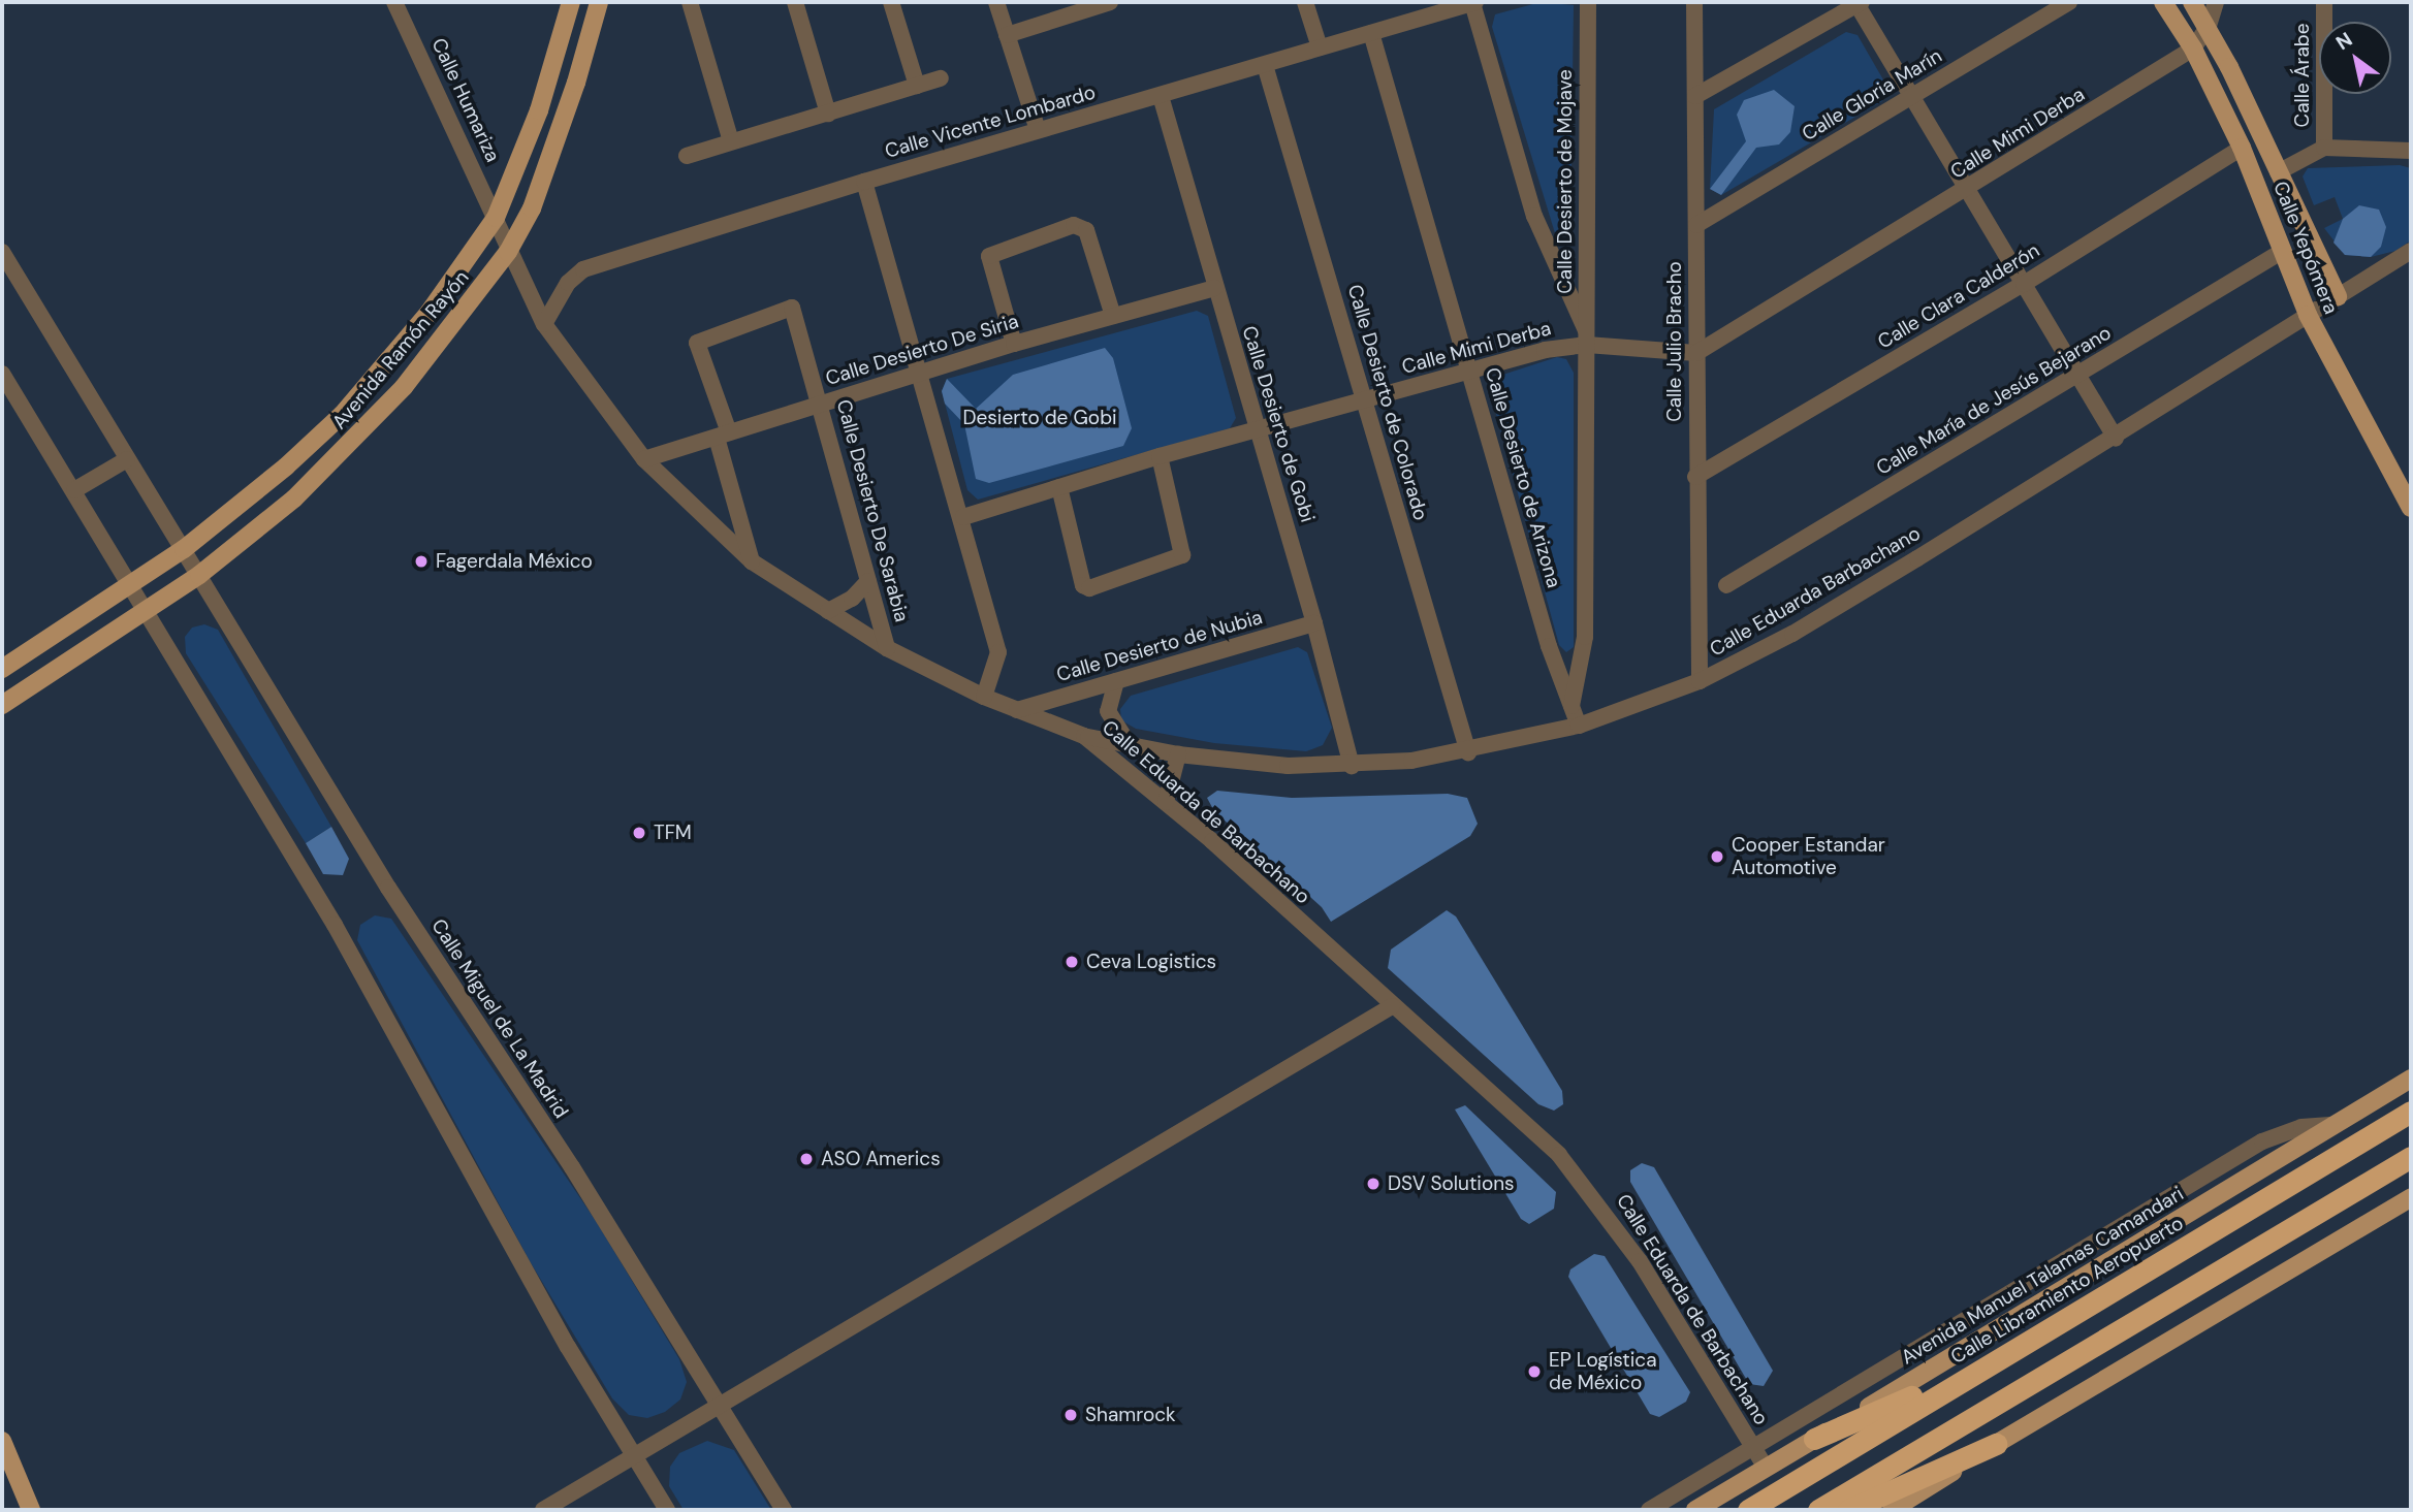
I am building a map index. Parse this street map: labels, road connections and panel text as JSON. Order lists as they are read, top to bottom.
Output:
{
  "streets": {
    "highway": ["Calle Libramiento Aeropuerto"],
    "main road": ["Calle Yepómera", "Avenida Ramón Rayón", "Avenida Manuel Talamas Camandari"],
    "street": [
      "Calle Árabe",
      "Calle Gloria Marín",
      "Calle Humariza",
      "Calle Vicente Lombardo",
      "Calle Mimi Derba",
      "Calle Desierto de Mojave",
      "Calle Clara Calderón",
      "Calle Julio Bracho",
      "Calle Desierto De Siria",
      "Calle María de Jesús Bejarano",
      "Calle Desierto de Colorado",
      "Calle Desierto de Gobi",
      "Calle Desierto de Arizona",
      "Calle Desierto De Sarabia",
      "Calle Eduarda Barbachano",
      "Calle Desierto de Nubia",
      "Calle Eduarda de Barbachano",
      "Calle Miguel de La Madrid"
    ]
  },
  "crossings": [
    ["Calle Gloria Marín", "Calle Julio Bracho"],
    ["Calle Humariza", "Avenida Ramón Rayón"],
    ["Calle Humariza", "Calle Eduarda de Barbachano"],
    ["Calle Vicente Lombardo", "Calle Desierto De Siria"],
    ["Calle Vicente Lombardo", "Calle Desierto de Colorado"],
    ["Calle Vicente Lombardo", "Calle Desierto de Gobi"],
    ["Calle Vicente Lombardo", "Calle Desierto de Arizona"],
    ["Calle Vicente Lombardo", "Calle Eduarda de Barbachano"],
    ["Calle Mimi Derba", "Calle Desierto de Mojave"],
    ["Calle Mimi Derba", "Calle Yepómera"],
    ["Calle Mimi Derba", "Calle Julio Bracho"],
    ["Calle Mimi Derba", "Calle Desierto De Siria"],
    ["Calle Mimi Derba", "Calle Desierto de Colorado"],
    ["Calle Mimi Derba", "Calle Desierto de Gobi"],
    ["Calle Mimi Derba", "Calle Desierto de Arizona"],
    ["Calle Desierto de Mojave", "Calle Desierto de Arizona"],
    ["Calle Yepómera", "Calle Clara Calderón"],
    ["Calle Yepómera", "Calle María de Jesús Bejarano"],
    ["Calle Yepómera", "Calle Eduarda Barbachano"],
    ["Calle Clara Calderón", "Calle Julio Bracho"],
    ["Calle Julio Bracho", "Calle Eduarda Barbachano"],
    ["Avenida Ramón Rayón", "Calle Eduarda de Barbachano"],
    ["Avenida Ramón Rayón", "Calle Miguel de La Madrid"],
    ["Calle Desierto De Siria", "Calle Desierto de Gobi"],
    ["Calle Desierto De Siria", "Calle Desierto De Sarabia"],
    ["Calle Desierto De Siria", "Calle Eduarda de Barbachano"],
    ["Calle Desierto de Colorado", "Calle Eduarda Barbachano"],
    ["Calle Desierto de Gobi", "Calle Eduarda Barbachano"],
    ["Calle Desierto de Gobi", "Calle Desierto de Nubia"],
    ["Calle Desierto de Arizona", "Calle Eduarda Barbachano"],
    ["Calle Desierto De Sarabia", "Calle Eduarda de Barbachano"],
    ["Calle Eduarda Barbachano", "Calle Eduarda de Barbachano"],
    ["Calle Desierto de Nubia", "Calle Eduarda de Barbachano"],
    ["Calle Eduarda de Barbachano", "Avenida Manuel Talamas Camandari"]
  ],
  "parks": ["Desierto de Gobi"],
  "places": [
    "Fagerdala México",
    "TFM",
    "Cooper Estandar Automotive",
    "Ceva Logistics",
    "ASO Americs",
    "DSV Solutions",
    "EP Logística de México",
    "Shamrock"
  ],
  "north": "top left"
}
